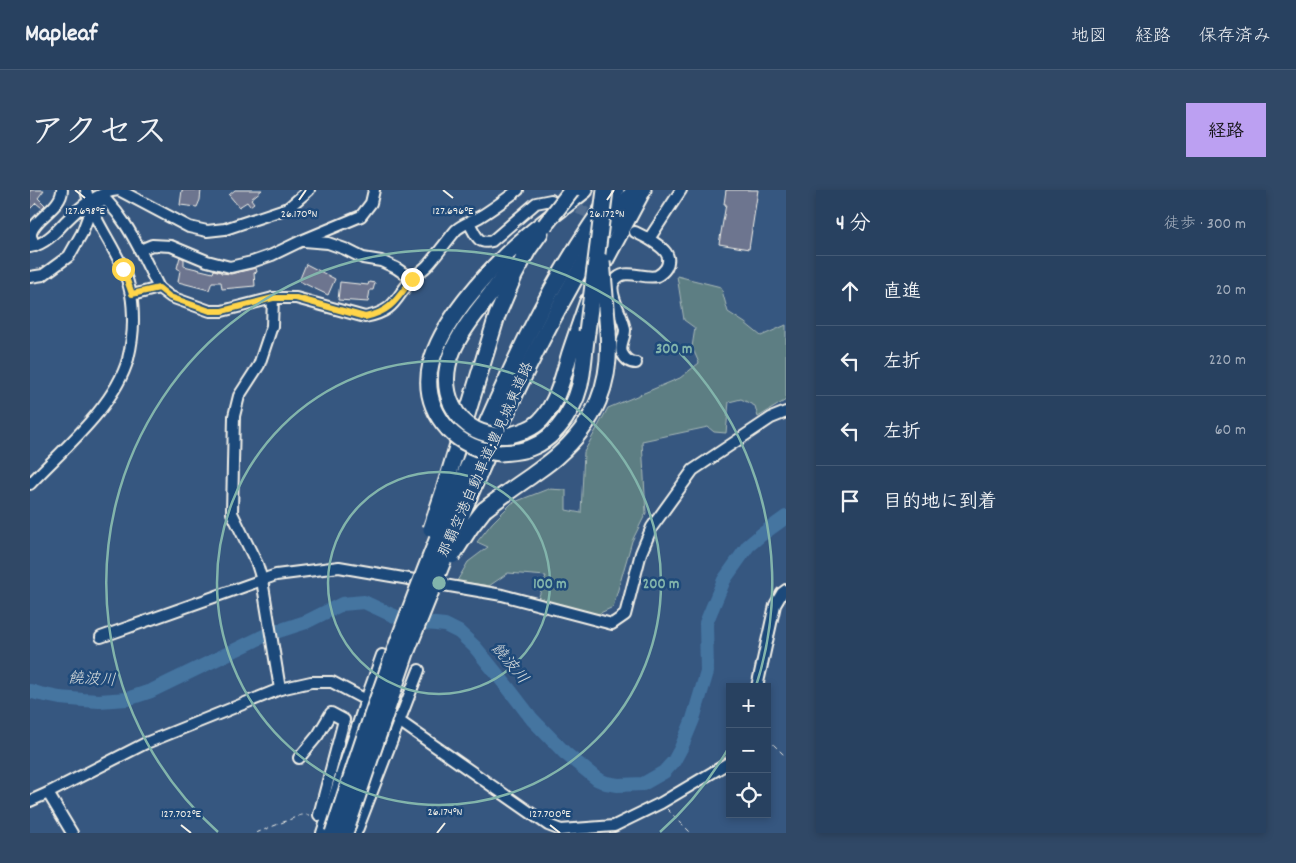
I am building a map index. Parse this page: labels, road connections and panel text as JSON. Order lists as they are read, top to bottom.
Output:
{
  "streets": {
    "highway": ["那覇空港自動車道;豊見城東道路"]
  },
  "water": ["饒波川"],
  "page": {
    "header": "Mapleaf",
    "nav": ["地図", "経路", "保存済み"],
    "title": "アクセス",
    "buttons": "経路",
    "heading": ["4 分", "徒歩 · 300 m"],
    "list": [
      ["直進", "20 m"],
      ["左折", "220 m"],
      ["左折", "60 m"],
      "目的地に到着"
    ],
    "map_buttons": ["+", "−"]
  },
  "coordinates": [
    "127.698°E",
    "127.696°E",
    "26.170°N",
    "26.172°N",
    "26.174°N",
    "127.702°E",
    "127.700°E"
  ],
  "rings": ["300 m", "100 m", "200 m"]
}
